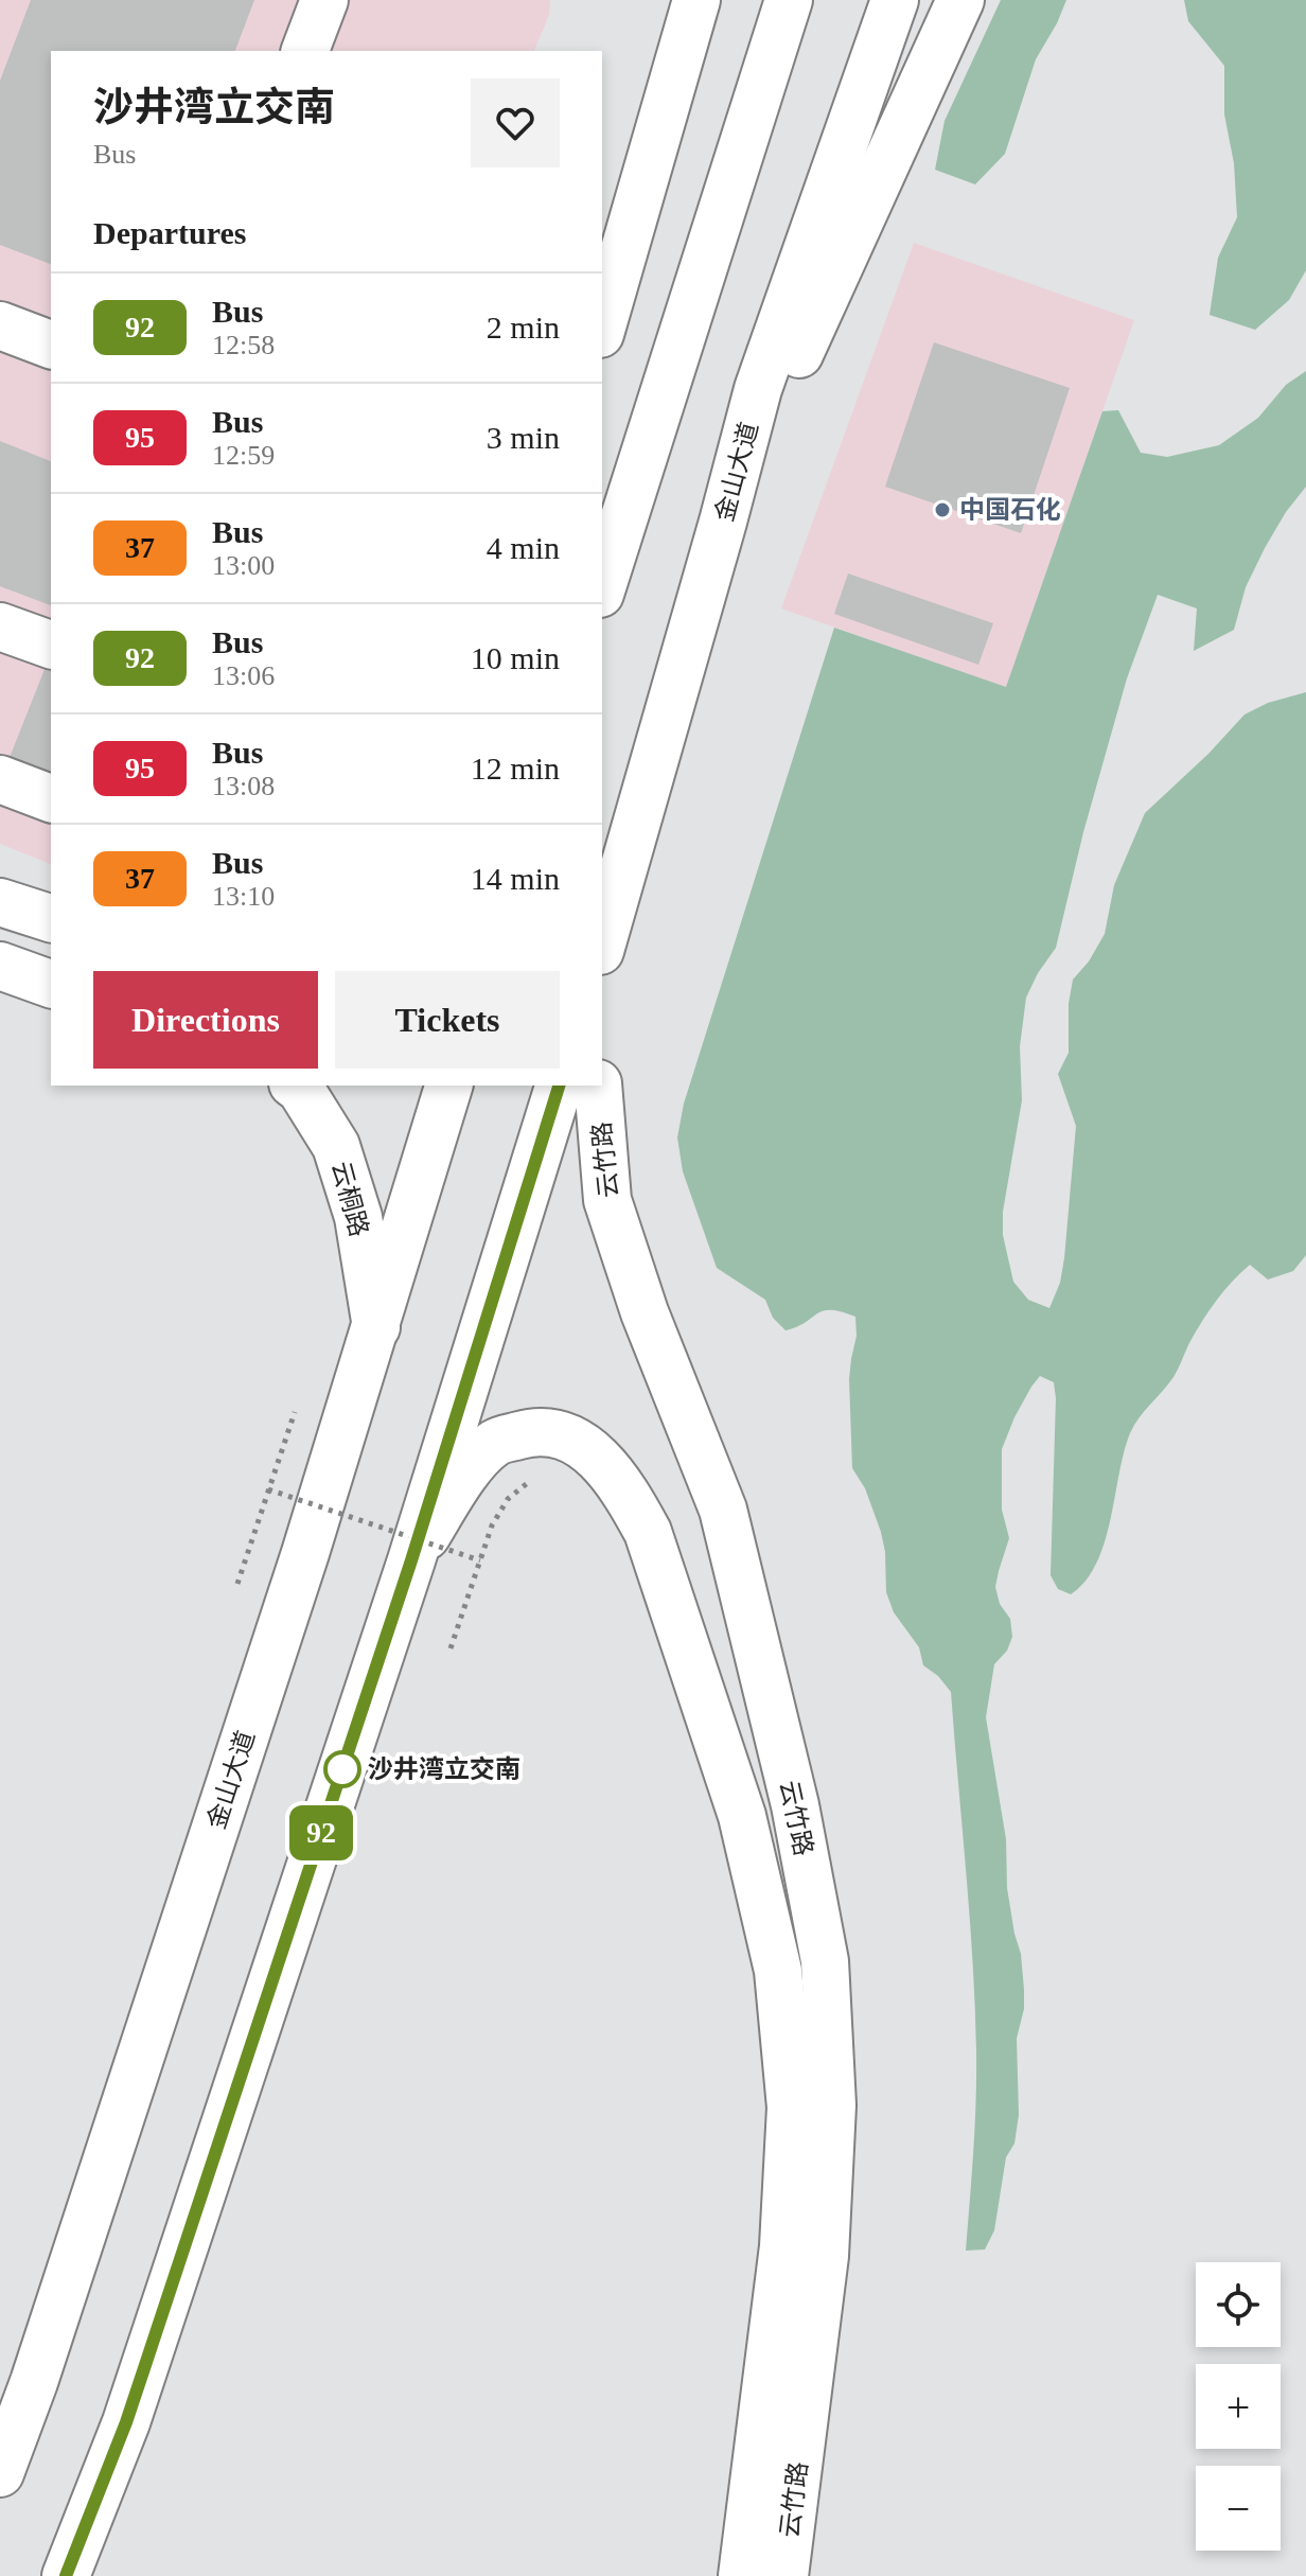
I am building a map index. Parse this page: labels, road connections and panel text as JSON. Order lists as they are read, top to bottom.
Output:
{
  "streets": {
    "main road": ["金山大道", "云竹路", "云桐路"]
  },
  "crossings": [
    ["金山大道", "云桐路"]
  ],
  "places": ["中国石化", "沙井湾立交南"],
  "lines": ["bus line 92"],
  "page": {
    "on_map": "92",
    "heading": [
      ["沙井湾立交南", "Bus"],
      "Departures"
    ],
    "list": [
      {
        "mark": "92",
        "name": "Bus",
        "note": "12:58",
        "value": "2 min"
      },
      {
        "mark": "95",
        "name": "Bus",
        "note": "12:59",
        "value": "3 min"
      },
      {
        "mark": "37",
        "name": "Bus",
        "note": "13:00",
        "value": "4 min"
      },
      {
        "mark": "92",
        "name": "Bus",
        "note": "13:06",
        "value": "10 min"
      },
      {
        "mark": "95",
        "name": "Bus",
        "note": "13:08",
        "value": "12 min"
      },
      {
        "mark": "37",
        "name": "Bus",
        "note": "13:10",
        "value": "14 min"
      }
    ],
    "buttons": ["Directions", "Tickets"],
    "map_buttons": ["+", "−"]
  }
}
